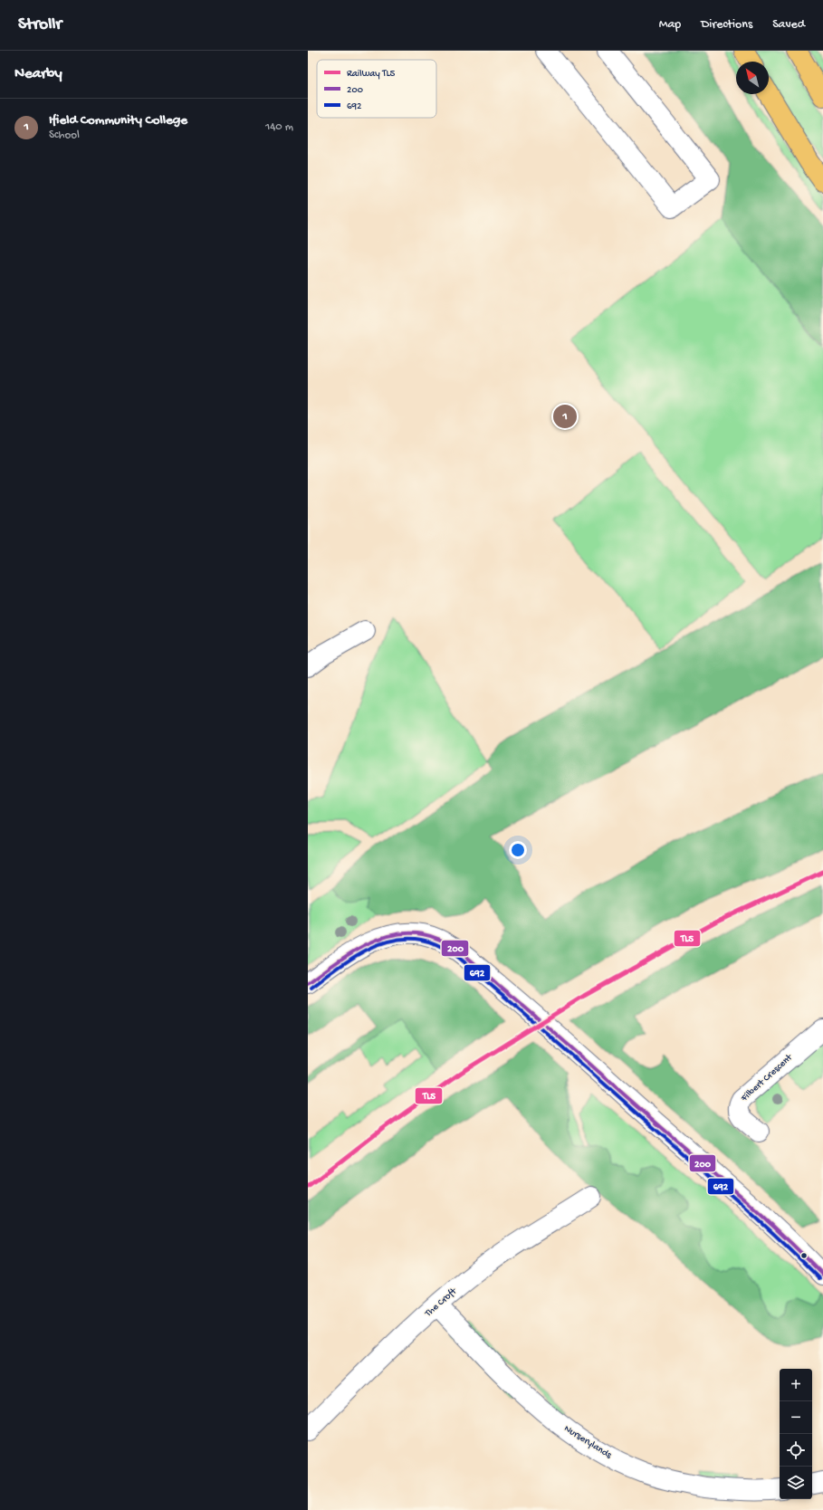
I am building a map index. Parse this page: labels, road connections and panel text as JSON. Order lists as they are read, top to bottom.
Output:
{
  "streets": {
    "street": ["Filbert Crescent", "The Croft", "Nurserylands"]
  },
  "crossings": [
    ["The Croft", "Nurserylands"]
  ],
  "lines": ["rail line TL5", "transit line 200", "transit line 692"],
  "legend": ["Railway TL5", "200", "692"],
  "north": "top left",
  "page": {
    "header": "Strollr",
    "nav": ["Map", "Directions", "Saved"],
    "heading": "Nearby",
    "list": [
      {
        "mark": "1",
        "name": "Ifield Community College",
        "note": "School",
        "value": "140 m"
      }
    ],
    "pins": "1",
    "map_buttons": ["+", "−"]
  }
}
